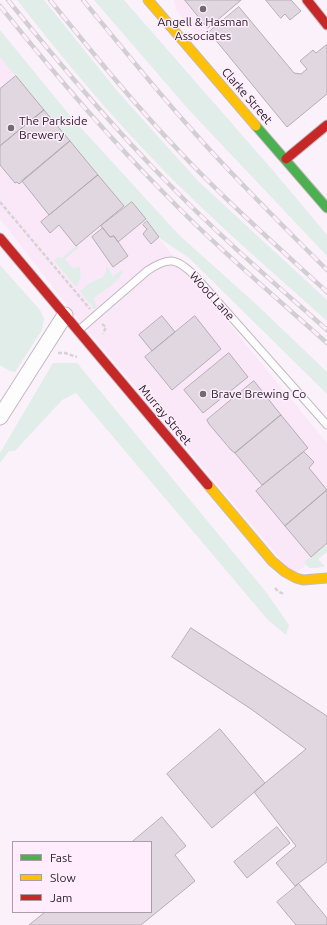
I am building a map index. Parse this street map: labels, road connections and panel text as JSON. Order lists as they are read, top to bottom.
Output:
{
  "streets": {
    "street": ["Clarke Street", "Murray Street"],
    "lane": ["Wood Lane"]
  },
  "crossings": [
    ["Wood Lane", "Murray Street"]
  ],
  "places": ["Angell & Hasman Associates", "The Parkside Brewery", "Brave Brewing Co"],
  "legend": ["Fast", "Slow", "Jam"]
}
